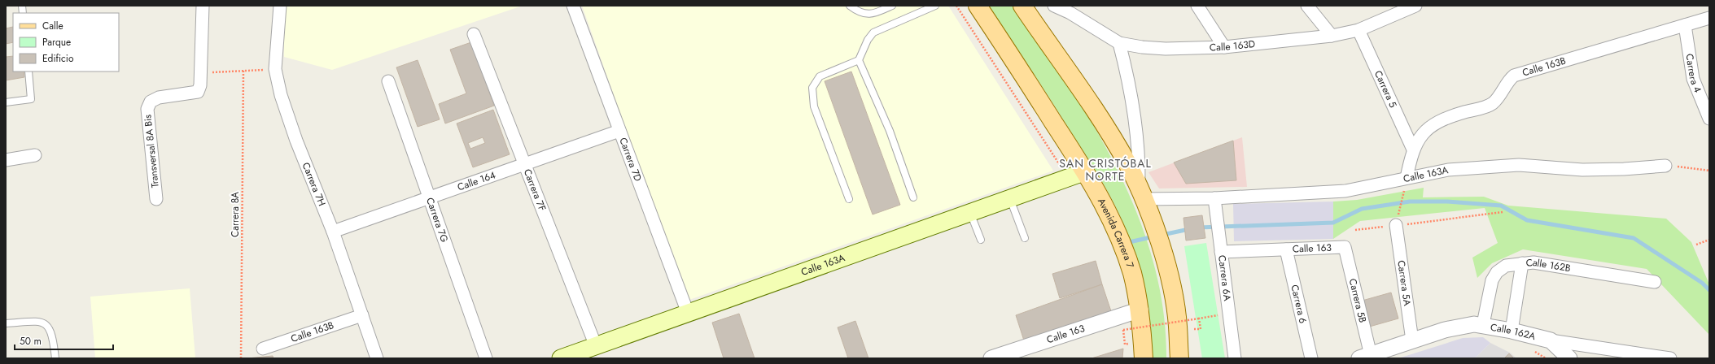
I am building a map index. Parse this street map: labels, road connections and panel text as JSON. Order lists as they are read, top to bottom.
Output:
{
  "streets": {
    "main road": ["Calle 163A", "Avenida Carrera 7"],
    "street": [
      "Calle 163D",
      "Calle 163B",
      "Carrera 4",
      "Carrera 5",
      "Transversal 8A Bis",
      "Carrera 7D",
      "Calle 164",
      "Carrera 7H",
      "Carrera 7F",
      "Carrera 7G",
      "Calle 163",
      "Calle 162B",
      "Carrera 6A",
      "Carrera 5A",
      "Carrera 5B",
      "Carrera 6",
      "Calle 162A"
    ],
    "path": ["Carrera 8A"]
  },
  "crossings": [
    ["Calle 163D", "Carrera 5"],
    ["Calle 163B", "Carrera 4"],
    ["Calle 163B", "Carrera 5"],
    ["Calle 163B", "Calle 163A"],
    ["Calle 163B", "Carrera 7H"],
    ["Carrera 7D", "Calle 163A"],
    ["Carrera 7D", "Calle 164"],
    ["Calle 163A", "Carrera 7F"],
    ["Calle 163A", "Avenida Carrera 7"],
    ["Calle 163A", "Carrera 6A"],
    ["Calle 164", "Carrera 7H"],
    ["Calle 164", "Carrera 7F"],
    ["Calle 164", "Carrera 7G"],
    ["Avenida Carrera 7", "Calle 163"],
    ["Calle 163", "Carrera 6A"],
    ["Calle 163", "Carrera 5B"],
    ["Calle 163", "Carrera 6"],
    ["Calle 162B", "Calle 162A"],
    ["Carrera 5A", "Calle 162A"],
    ["Carrera 5B", "Calle 162A"]
  ],
  "districts": ["SAN CRISTÓBAL NORTE"],
  "legend": ["Calle", "Parque", "Edificio"],
  "scale_bar": "50 m"
}
